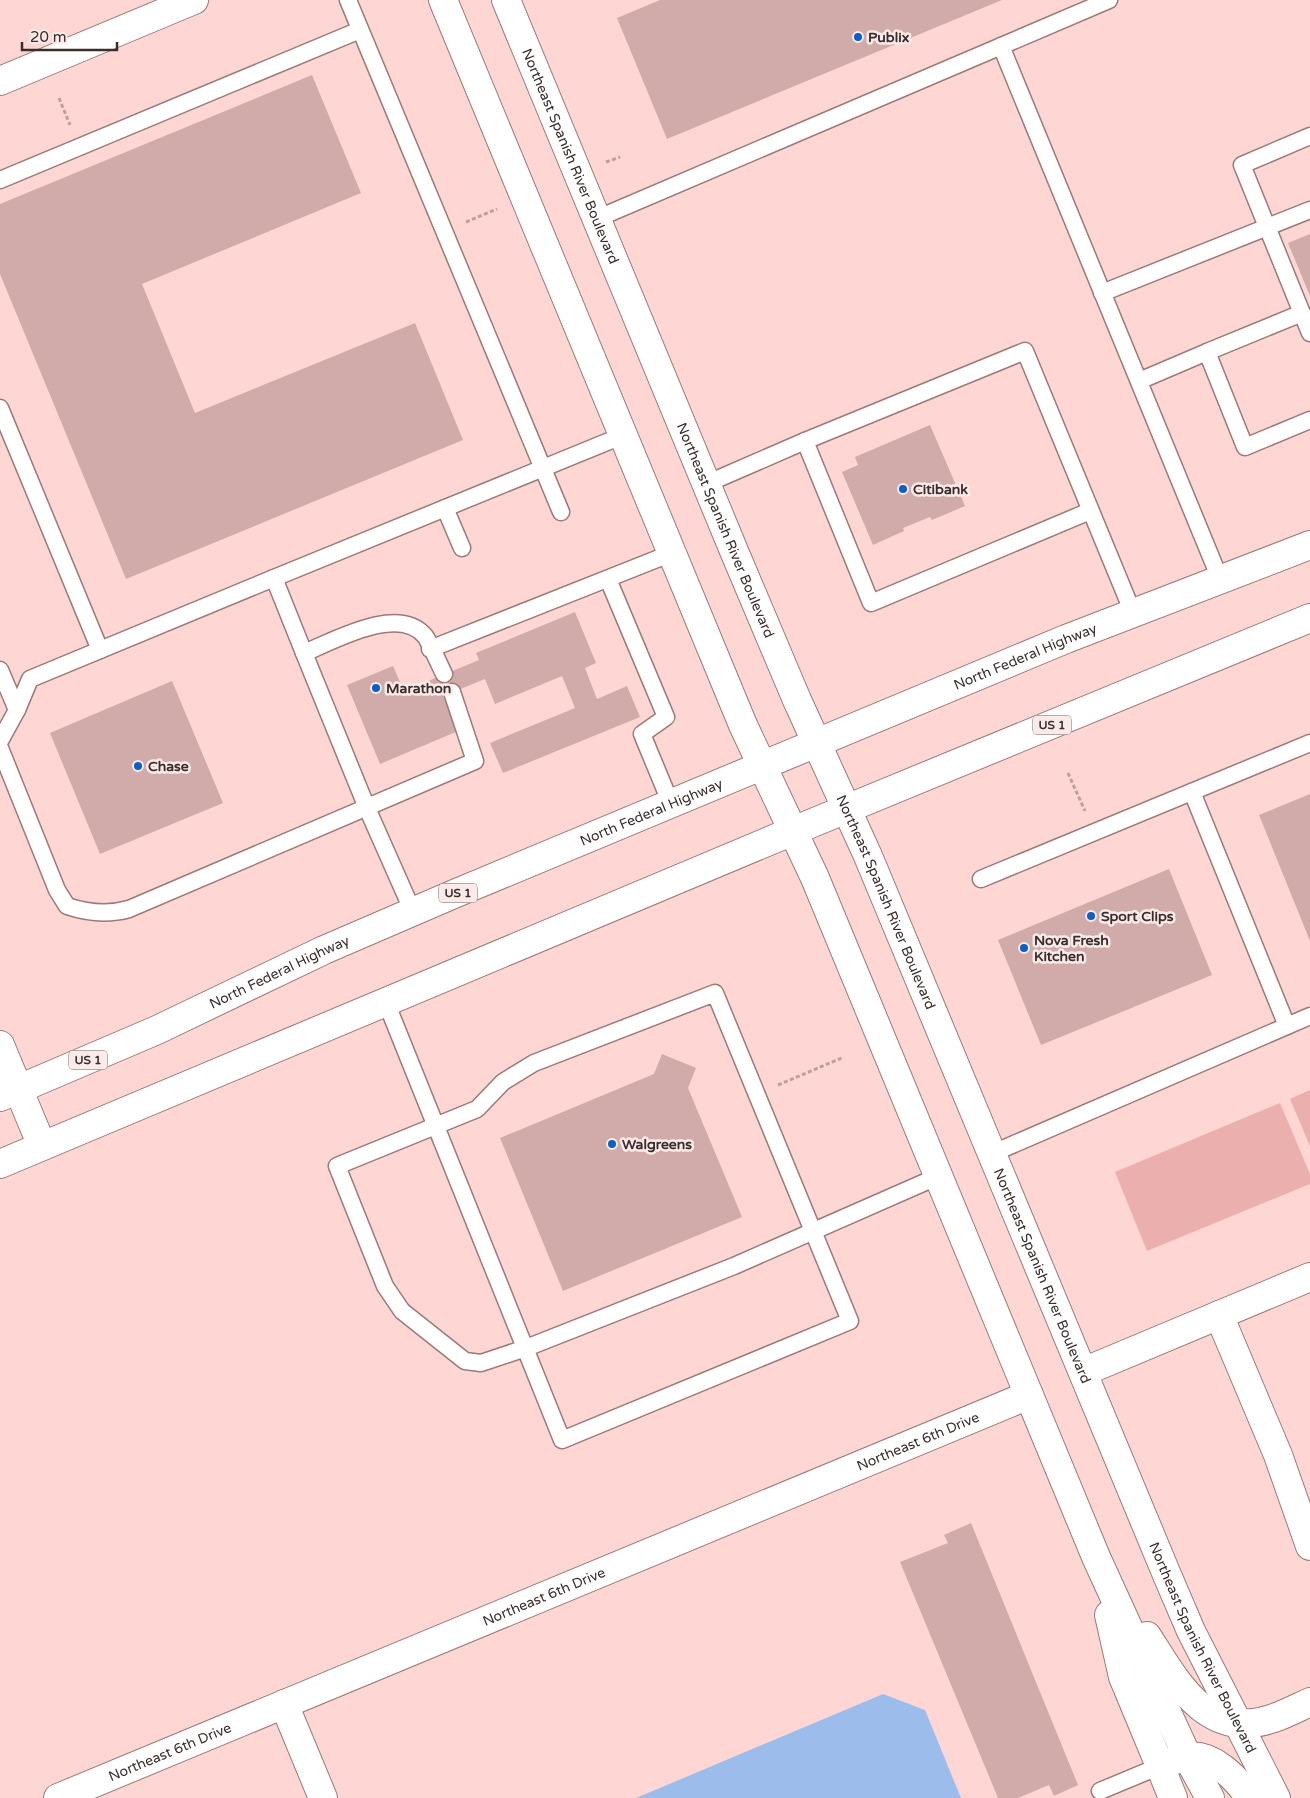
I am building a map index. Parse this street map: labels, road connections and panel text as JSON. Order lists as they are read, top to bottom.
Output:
{
  "streets": {
    "main road": [
      "Northeast Spanish River Boulevard",
      "North Federal Highway",
      "US 1",
      "Northeast 6th Drive"
    ]
  },
  "crossings": [
    ["Northeast Spanish River Boulevard", "North Federal Highway"],
    ["Northeast Spanish River Boulevard", "US 1"]
  ],
  "places": [
    "Publix",
    "Citibank",
    "Marathon",
    "Chase",
    "Sport Clips",
    "Nova Fresh Kitchen",
    "Walgreens"
  ],
  "scale_bar": "20 m"
}
